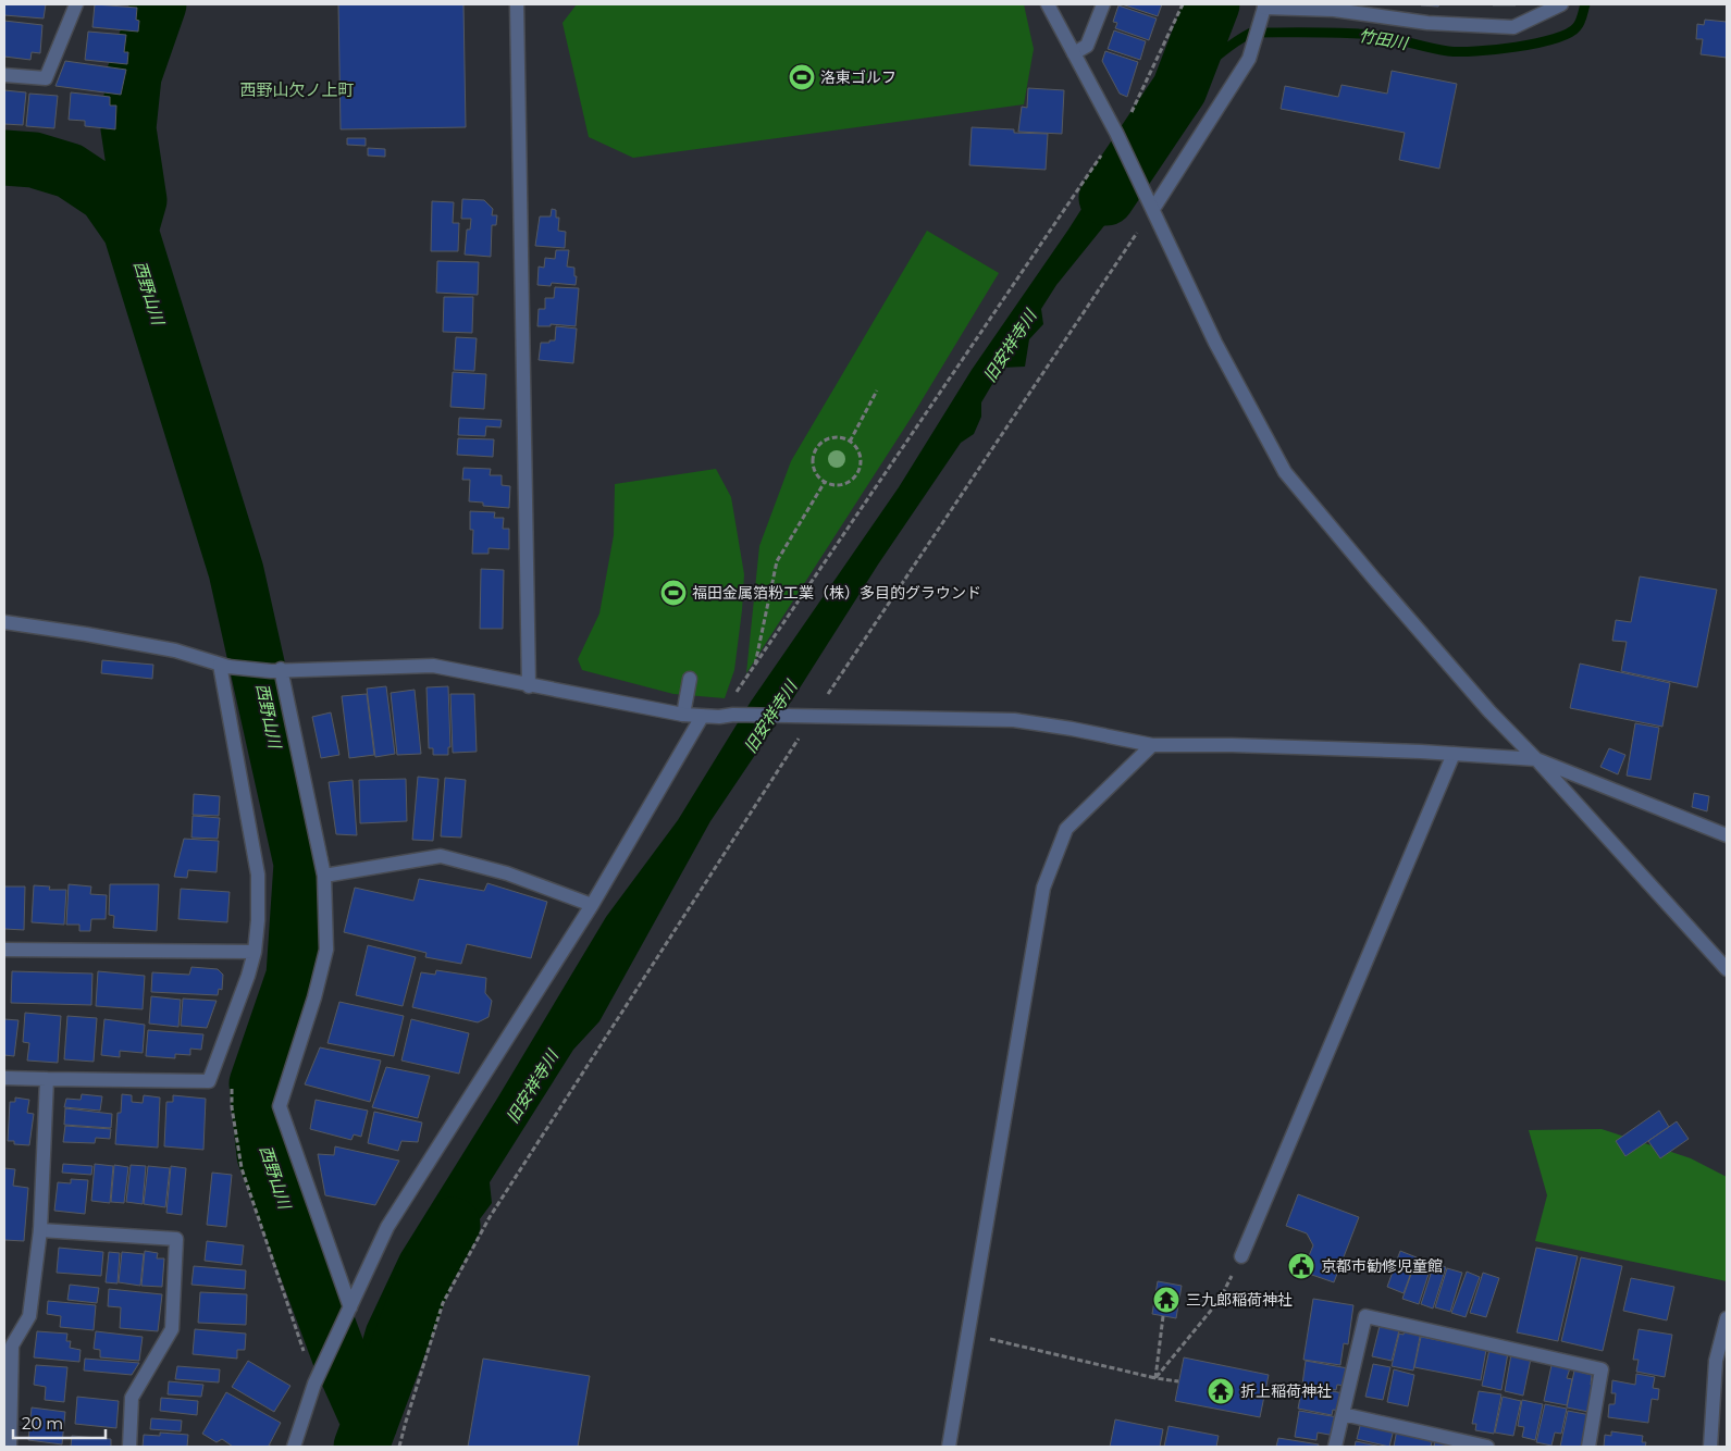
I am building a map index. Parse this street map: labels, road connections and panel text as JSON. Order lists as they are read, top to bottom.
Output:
{
  "districts": ["西野山欠ノ上町"],
  "water": ["竹田川", "西野山川", "旧安祥寺川"],
  "places": {
    "sports": ["洛東ゴルフ", "福田金属箔粉工業（株）多目的グラウンド"],
    "public building": ["京都市勧修児童館"],
    "temple": ["三九郎稲荷神社", "折上稲荷神社"]
  },
  "scale_bar": "20 m"
}
